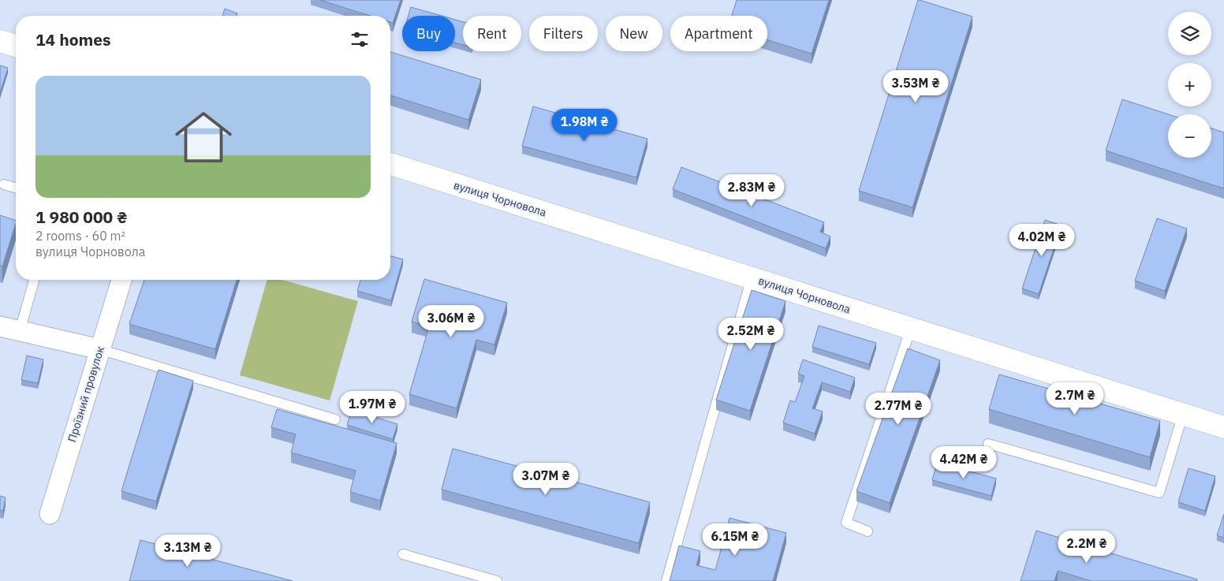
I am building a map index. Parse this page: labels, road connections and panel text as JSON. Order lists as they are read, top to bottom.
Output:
{
  "streets": {
    "street": ["вулиця Чорновола", "Проїзний провулок"]
  },
  "page": {
    "map_buttons": ["+", "−"],
    "chip": [
      "Buy",
      "Rent",
      "Filters",
      "New",
      "Apartment"
    ],
    "heading": "14 homes",
    "list": [
      {
        "name": "1 980 000 ₴",
        "note": "2 rooms · 60 m² · вулиця Чорновола"
      }
    ],
    "price": [
      "3.53M ₴",
      "1.98M ₴",
      "2.83M ₴",
      "4.02M ₴",
      "3.06M ₴",
      "2.52M ₴",
      "2.7M ₴",
      "1.97M ₴",
      "2.77M ₴",
      "4.42M ₴",
      "3.07M ₴",
      "6.15M ₴",
      "2.2M ₴",
      "3.13M ₴"
    ]
  }
}
